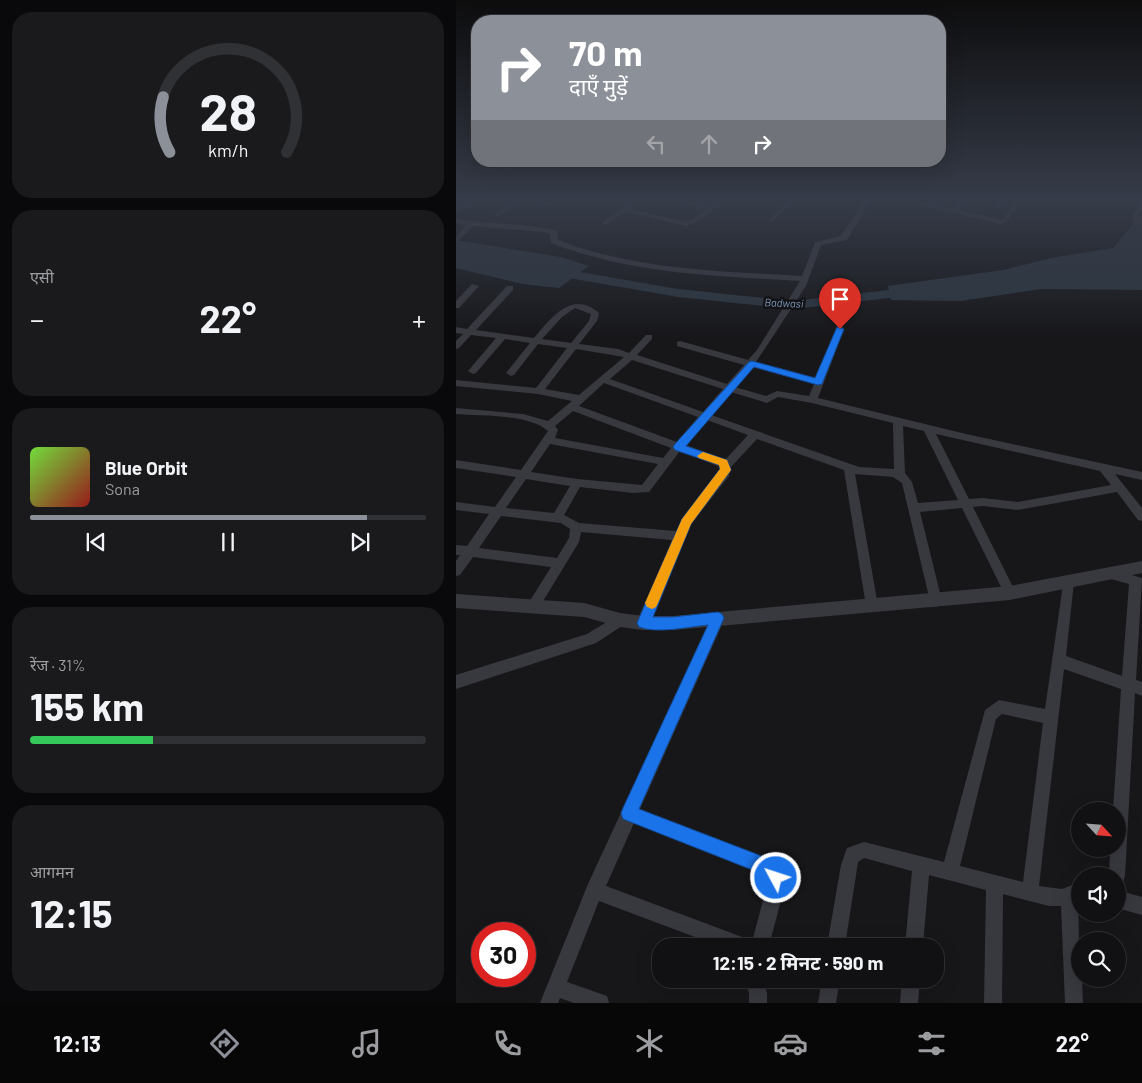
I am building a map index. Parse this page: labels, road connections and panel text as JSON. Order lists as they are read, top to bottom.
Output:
{
  "water": ["Badwasi"],
  "north": "bottom right",
  "page": {
    "turn": ["70 m", "दाएँ मुड़ें"],
    "tile": [
      "एसी",
      ["रेंज · 31%", "155 km"],
      ["आगमन", "12:15"]
    ],
    "heat": ["−", "22°", "+"],
    "song": ["Blue Orbit", "Sona"],
    "limit": "30",
    "trip": "12:15 · 2 मिनट · 590 m",
    "tabs": ["12:13", "22°"],
    "gauge": ["28", "km/h"]
  }
}
